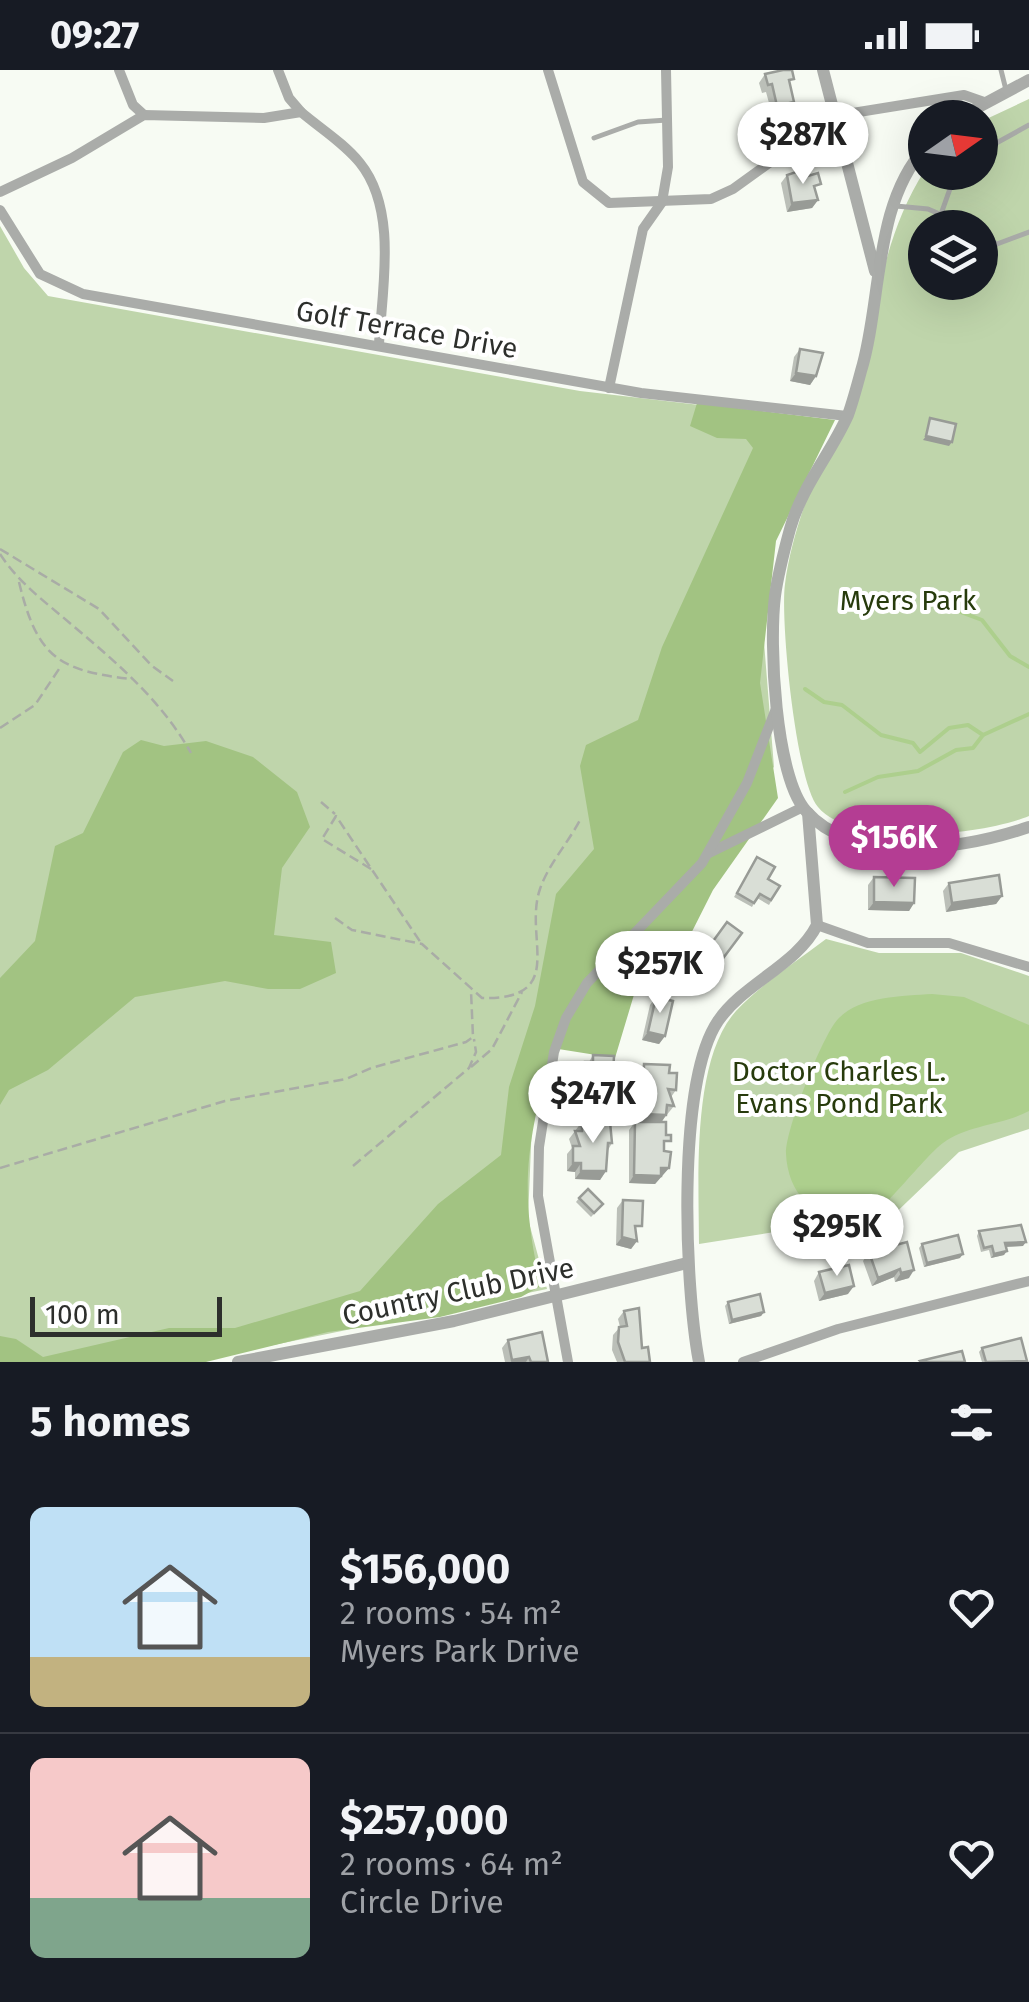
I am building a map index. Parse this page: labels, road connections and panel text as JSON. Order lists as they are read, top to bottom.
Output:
{
  "streets": {
    "street": ["Golf Terrace Drive", "Country Club Drive"]
  },
  "parks": ["Myers Park", "Doctor Charles L. Evans Pond Park"],
  "scale_bar": "100 m",
  "north": "right",
  "page": {
    "status": "09:27",
    "price": [
      "$287K",
      "$156K",
      "$257K",
      "$247K",
      "$295K"
    ],
    "scale": "100 m",
    "heading": "5 homes",
    "list": [
      {
        "name": "$156,000",
        "note": "2 rooms · 54 m² · Myers Park Drive"
      },
      {
        "name": "$257,000",
        "note": "2 rooms · 64 m² · Circle Drive"
      }
    ]
  }
}
